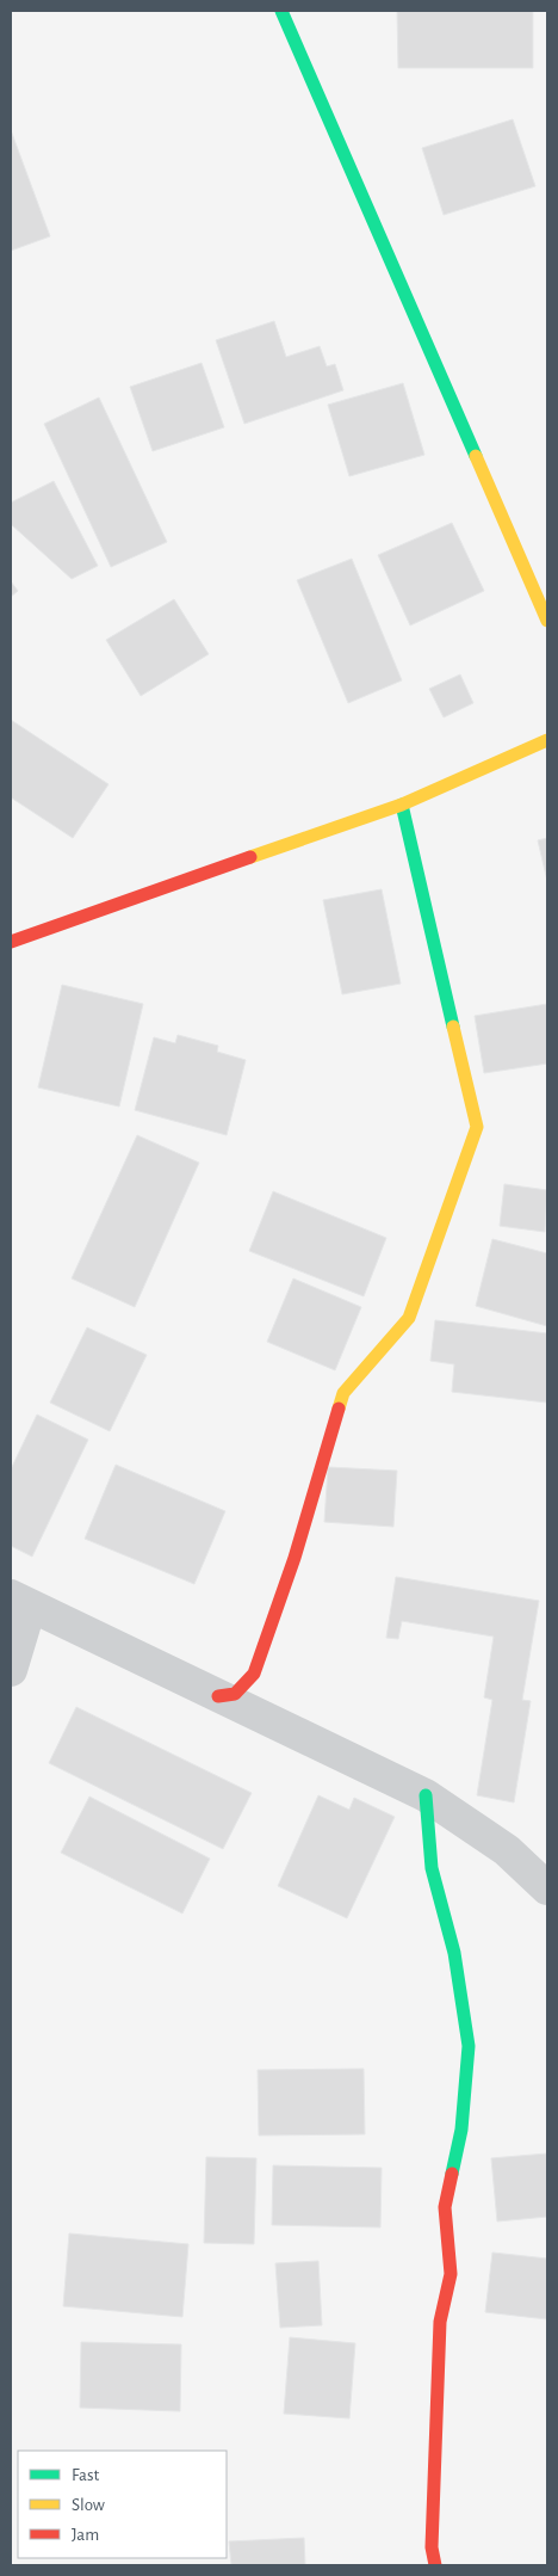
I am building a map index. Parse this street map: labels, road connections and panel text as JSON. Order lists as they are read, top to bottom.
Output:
{
  "legend": ["Fast", "Slow", "Jam"]
}
